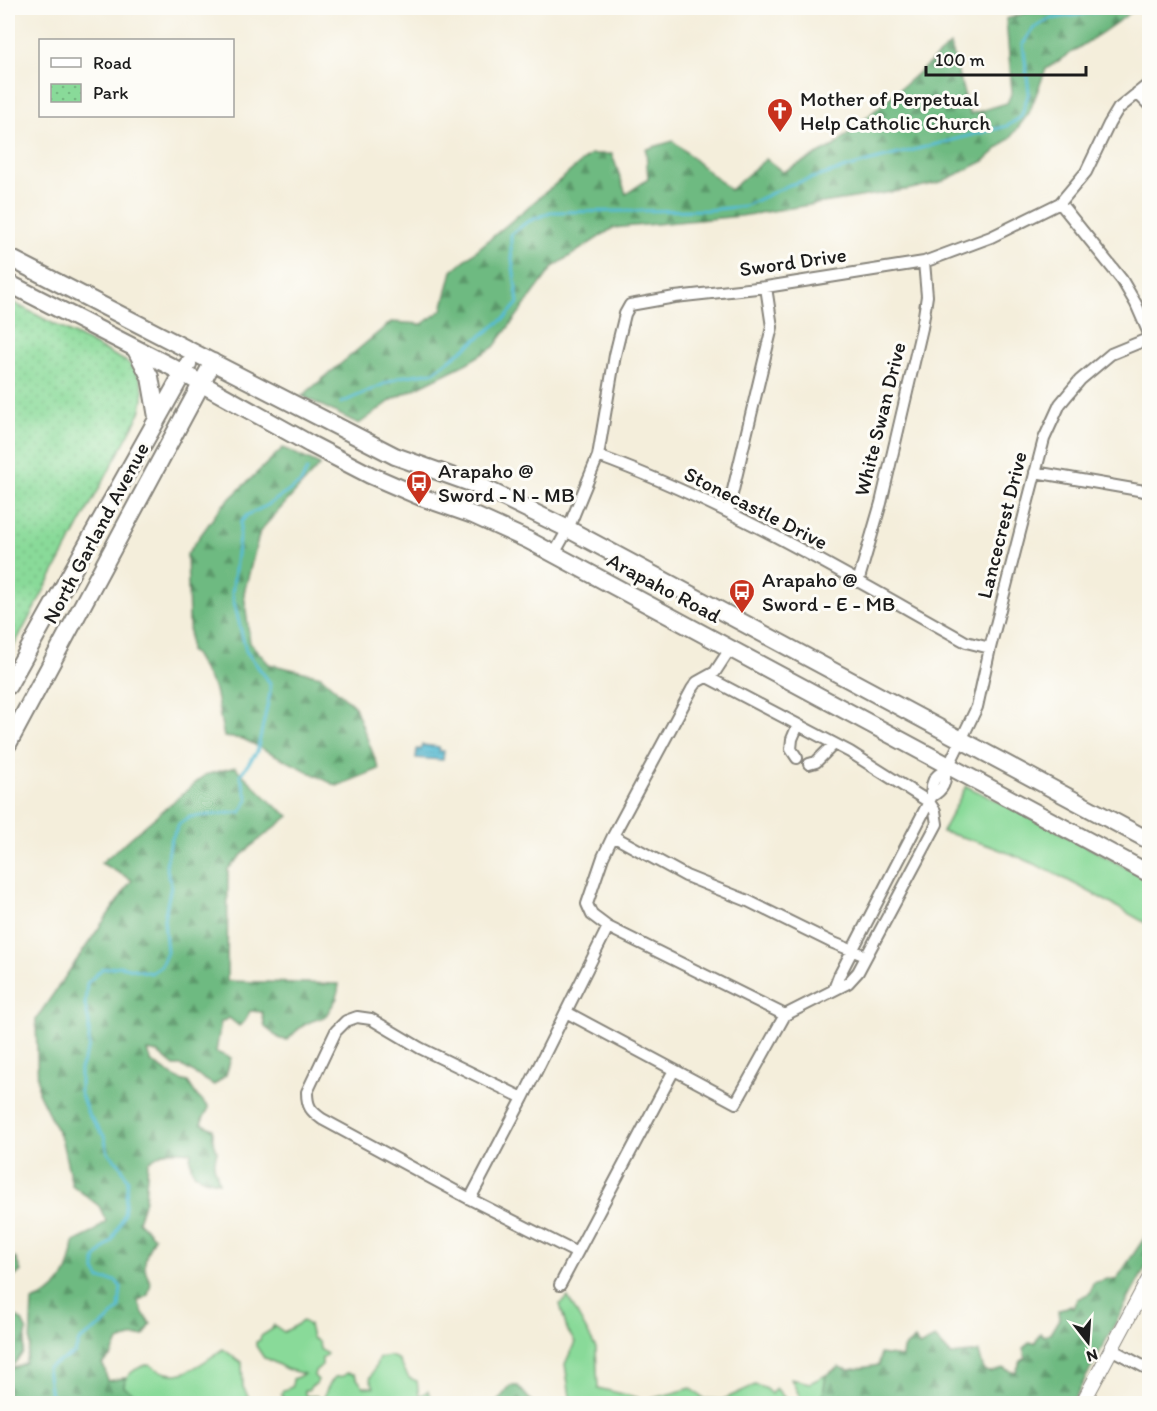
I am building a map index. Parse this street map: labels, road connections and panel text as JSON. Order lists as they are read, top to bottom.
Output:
{
  "streets": {
    "main road": ["North Garland Avenue", "Arapaho Road"],
    "street": [
      "Sword Drive",
      "White Swan Drive",
      "Stonecastle Drive",
      "Lancecrest Drive"
    ]
  },
  "crossings": [
    ["Sword Drive", "White Swan Drive"],
    ["Sword Drive", "Stonecastle Drive"],
    ["Sword Drive", "Arapaho Road"],
    ["White Swan Drive", "Stonecastle Drive"],
    ["Stonecastle Drive", "Lancecrest Drive"],
    ["Lancecrest Drive", "Arapaho Road"],
    ["North Garland Avenue", "Arapaho Road"]
  ],
  "places": {
    "church": ["Mother of Perpetual Help Catholic Church"],
    "bus stop": ["Arapaho @ Sword - N - MB", "Arapaho @ Sword - E - MB"]
  },
  "legend": ["Road", "Park"],
  "scale_bar": "100 m",
  "north": "bottom"
}
